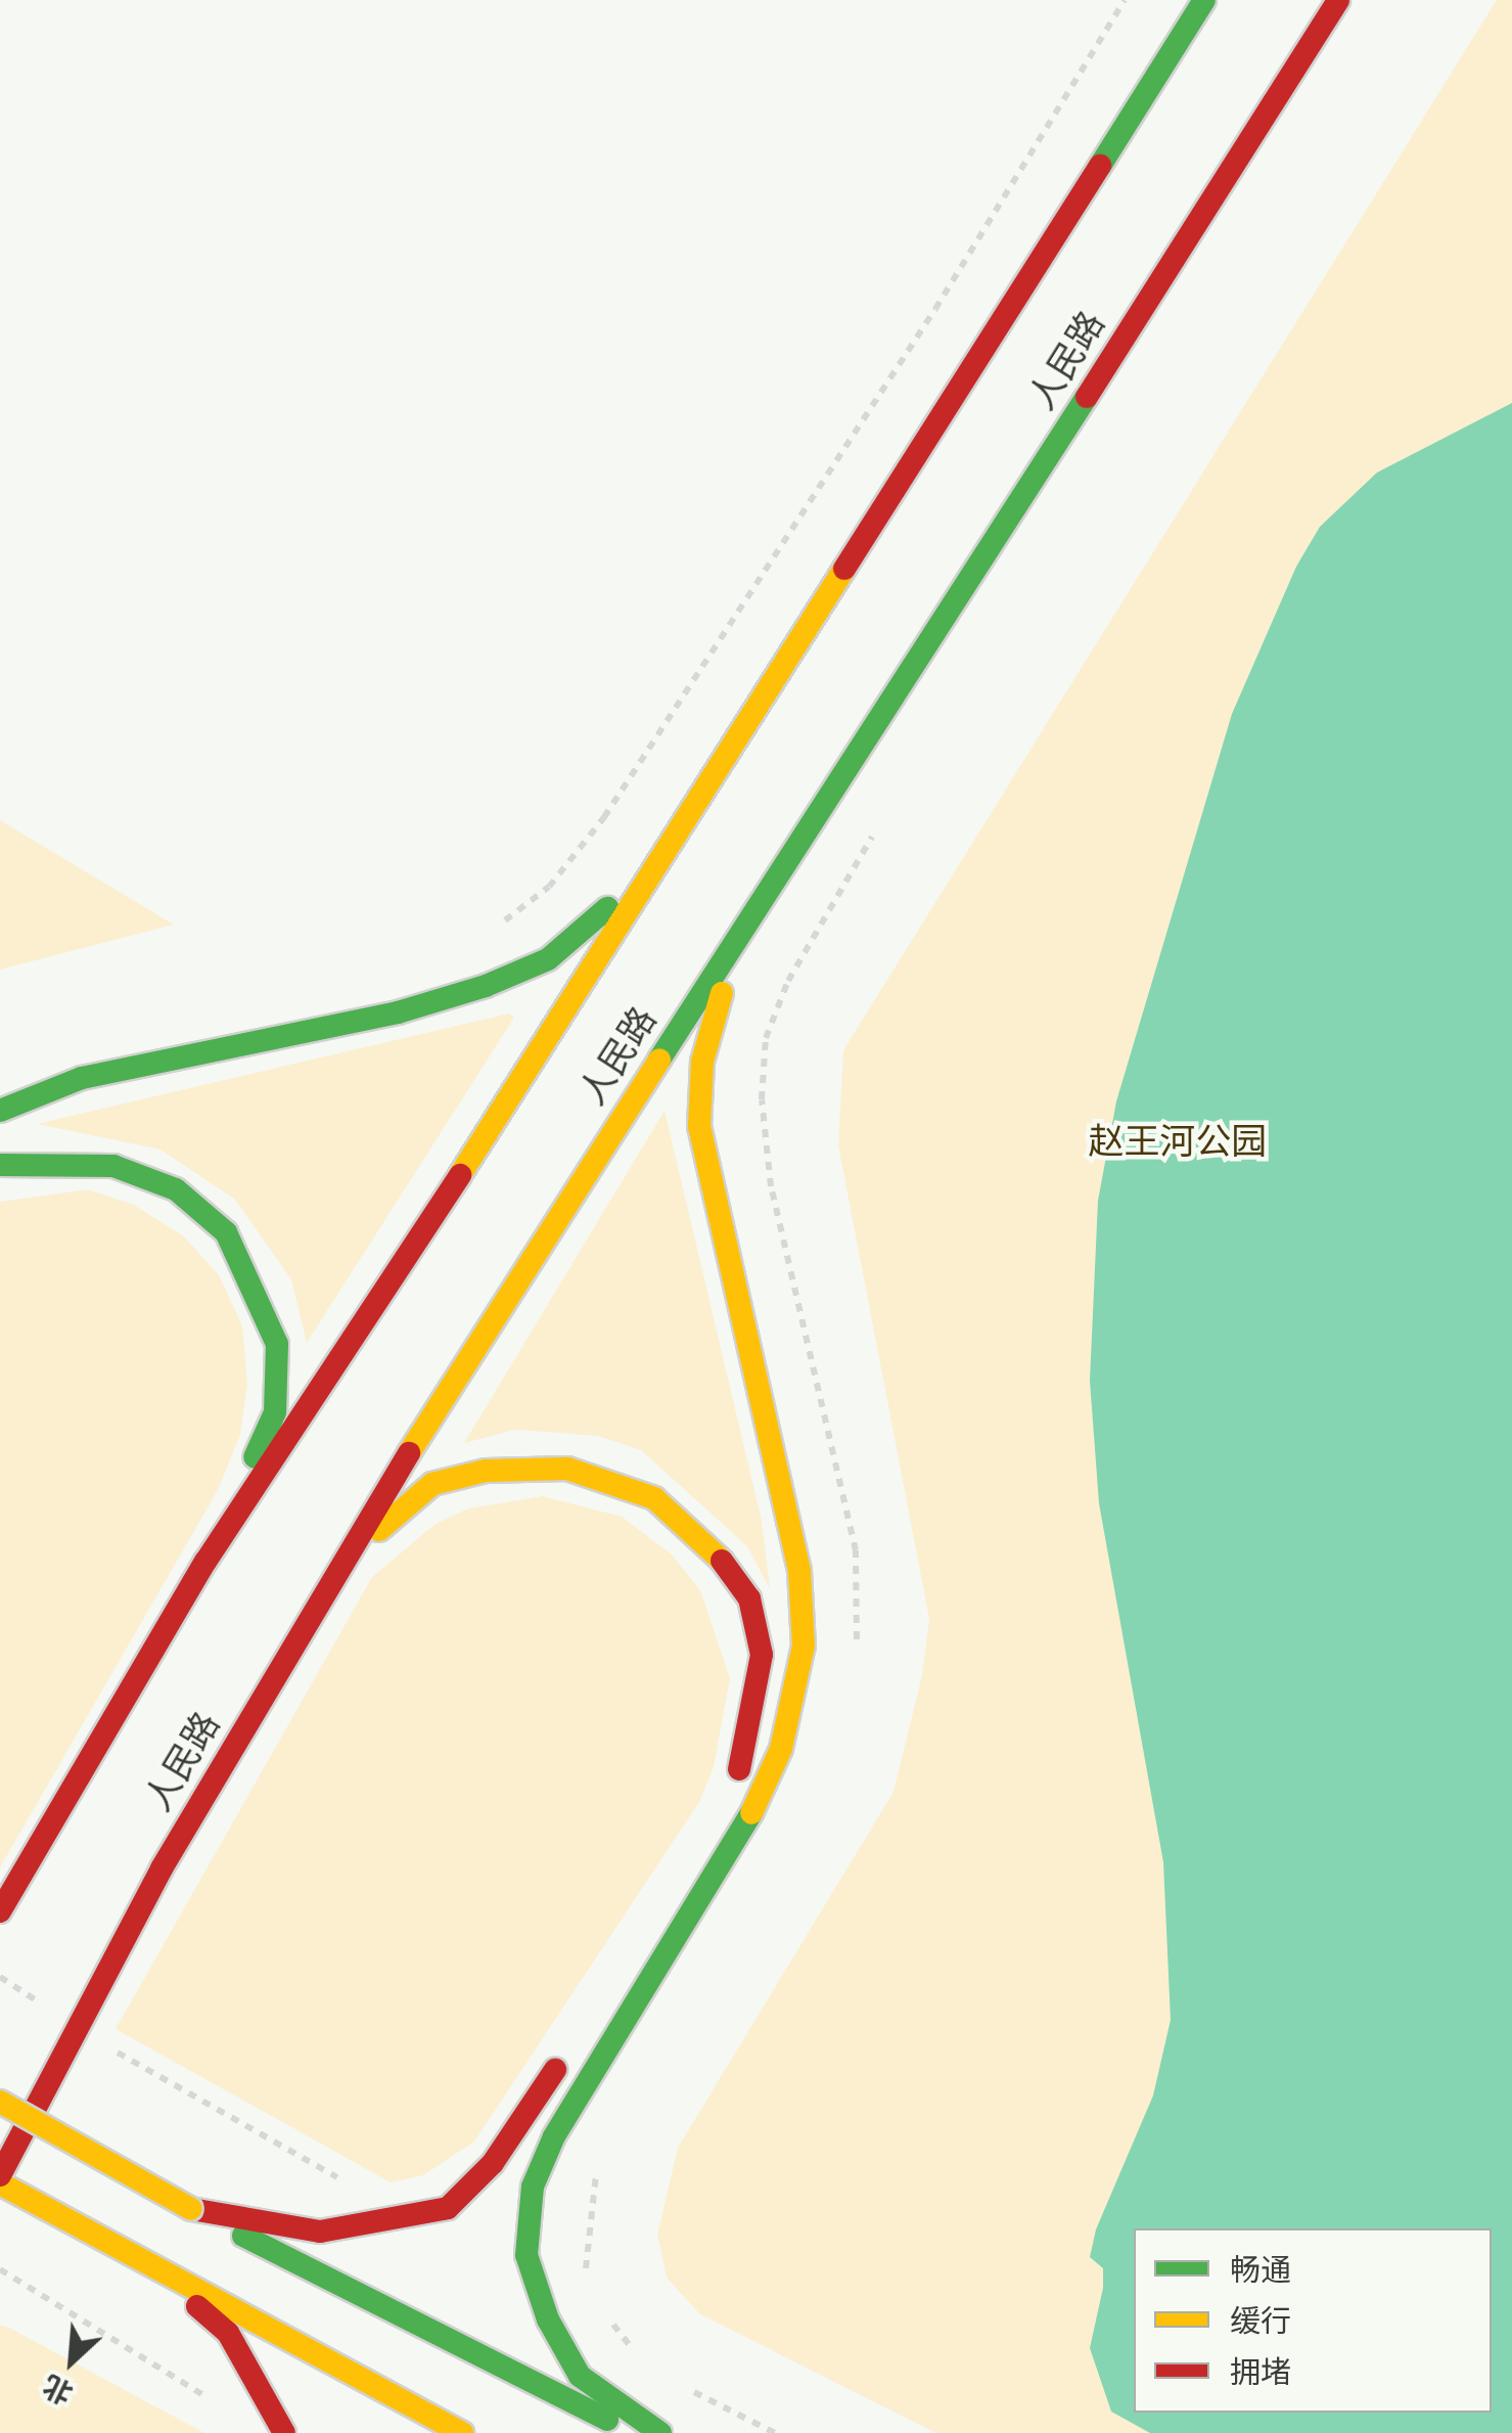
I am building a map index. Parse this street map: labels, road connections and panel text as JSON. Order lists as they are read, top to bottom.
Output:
{
  "streets": {
    "highway": ["人民路"]
  },
  "parks": ["赵王河公园"],
  "legend": ["畅通", "缓行", "拥堵"],
  "north": "bottom left"
}
